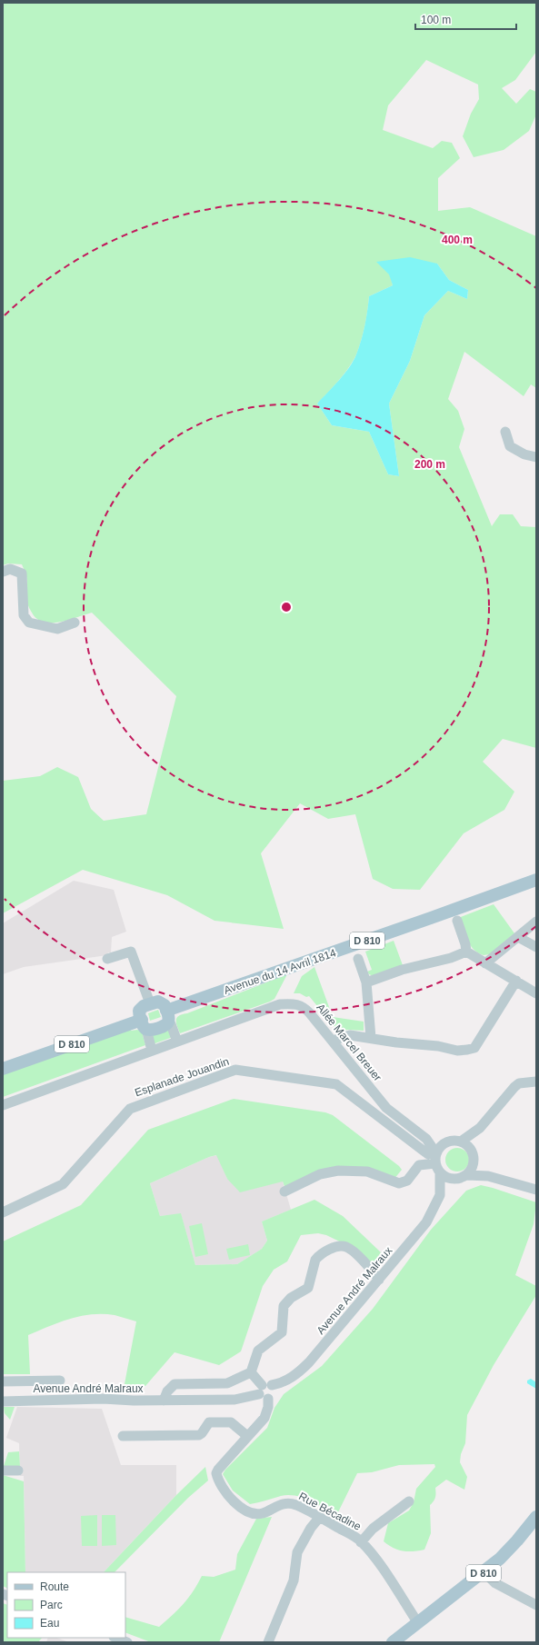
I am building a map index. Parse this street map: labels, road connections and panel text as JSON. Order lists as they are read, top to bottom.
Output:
{
  "streets": {
    "main road": ["D 810", "Avenue du 14 Avril 1814"],
    "street": [
      "Allée Marcel Breuer",
      "Esplanade Jouandin",
      "Avenue André Malraux",
      "Rue Bécadine"
    ]
  },
  "crossings": [
    ["D 810", "Rue Bécadine"],
    ["Allée Marcel Breuer", "Esplanade Jouandin"],
    ["Allée Marcel Breuer", "Avenue André Malraux"],
    ["Esplanade Jouandin", "Avenue André Malraux"],
    ["Avenue André Malraux", "Rue Bécadine"]
  ],
  "legend": ["Route", "Parc", "Eau"],
  "scale_bar": "100 m",
  "rings": ["400 m", "200 m"]
}
